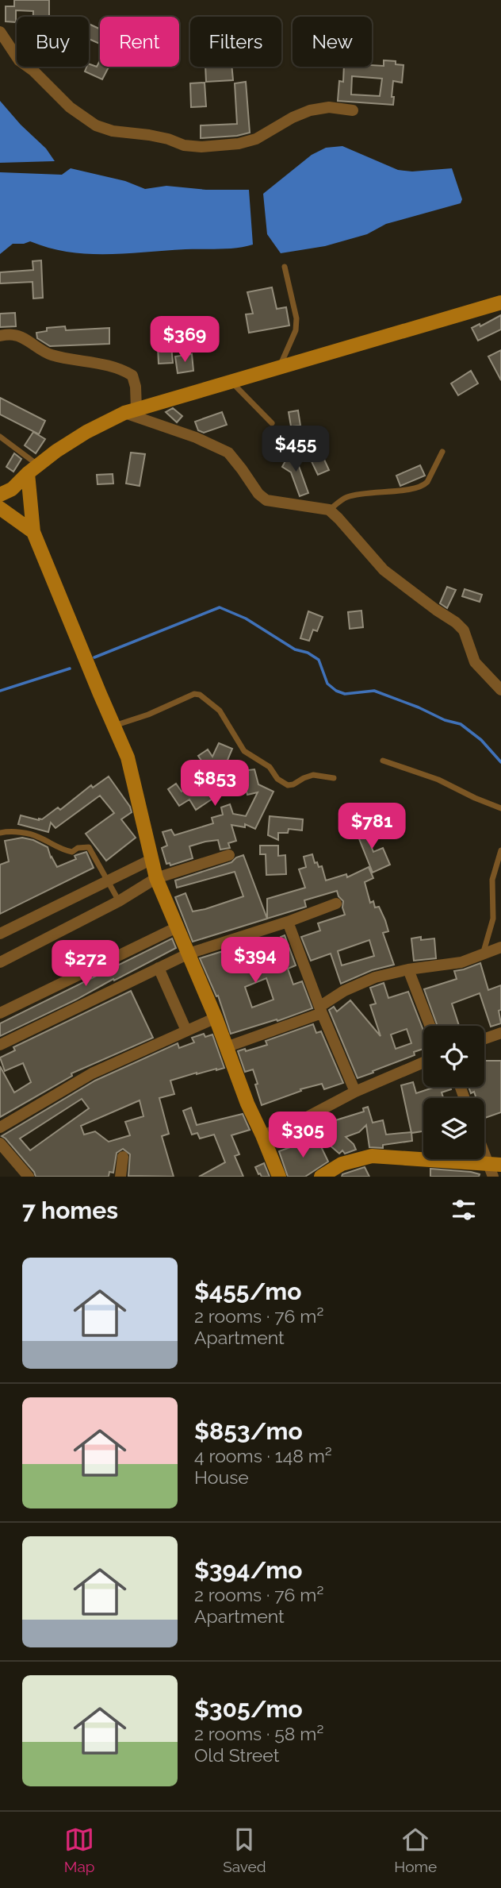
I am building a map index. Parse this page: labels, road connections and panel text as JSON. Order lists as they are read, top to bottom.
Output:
{
  "page": {
    "chip": [
      "Buy",
      "Rent",
      "Filters",
      "New"
    ],
    "price": [
      "$369",
      "$455",
      "$853",
      "$781",
      "$394",
      "$272",
      "$305"
    ],
    "heading": "7 homes",
    "list": [
      {
        "name": "$455/mo",
        "note": "2 rooms · 76 m² · Apartment"
      },
      {
        "name": "$853/mo",
        "note": "4 rooms · 148 m² · House"
      },
      {
        "name": "$394/mo",
        "note": "2 rooms · 76 m² · Apartment"
      },
      {
        "name": "$305/mo",
        "note": "2 rooms · 58 m² · Old Street"
      }
    ],
    "tabs": ["Map", "Saved", "Home"]
  }
}
